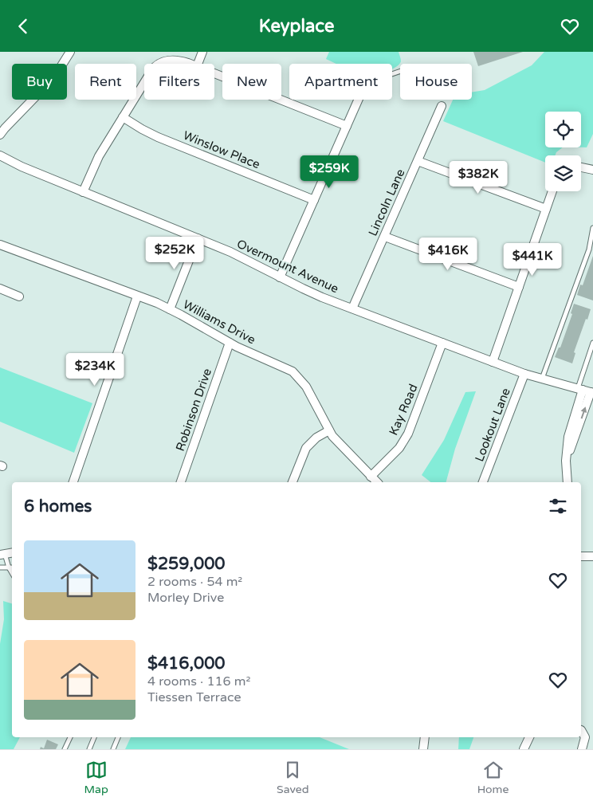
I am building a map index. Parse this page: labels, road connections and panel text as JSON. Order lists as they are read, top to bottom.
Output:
{
  "streets": {
    "street": [
      "Winslow Place",
      "Lincoln Lane",
      "Overmount Avenue",
      "Williams Drive",
      "Robinson Drive",
      "Kay Road",
      "Lookout Lane"
    ]
  },
  "crossings": [
    ["Lincoln Lane", "Overmount Avenue"],
    ["Overmount Avenue", "Kay Road"],
    ["Overmount Avenue", "Lookout Lane"],
    ["Williams Drive", "Robinson Drive"],
    ["Williams Drive", "Kay Road"]
  ],
  "page": {
    "header": "Keyplace",
    "chip": [
      "Buy",
      "Rent",
      "Filters",
      "New",
      "Apartment",
      "House"
    ],
    "price": [
      "$259K",
      "$382K",
      "$252K",
      "$416K",
      "$441K",
      "$234K"
    ],
    "heading": "6 homes",
    "list": [
      {
        "name": "$259,000",
        "note": "2 rooms · 54 m² · Morley Drive"
      },
      {
        "name": "$416,000",
        "note": "4 rooms · 116 m² · Tiessen Terrace"
      }
    ],
    "tabs": ["Map", "Saved", "Home"]
  }
}
